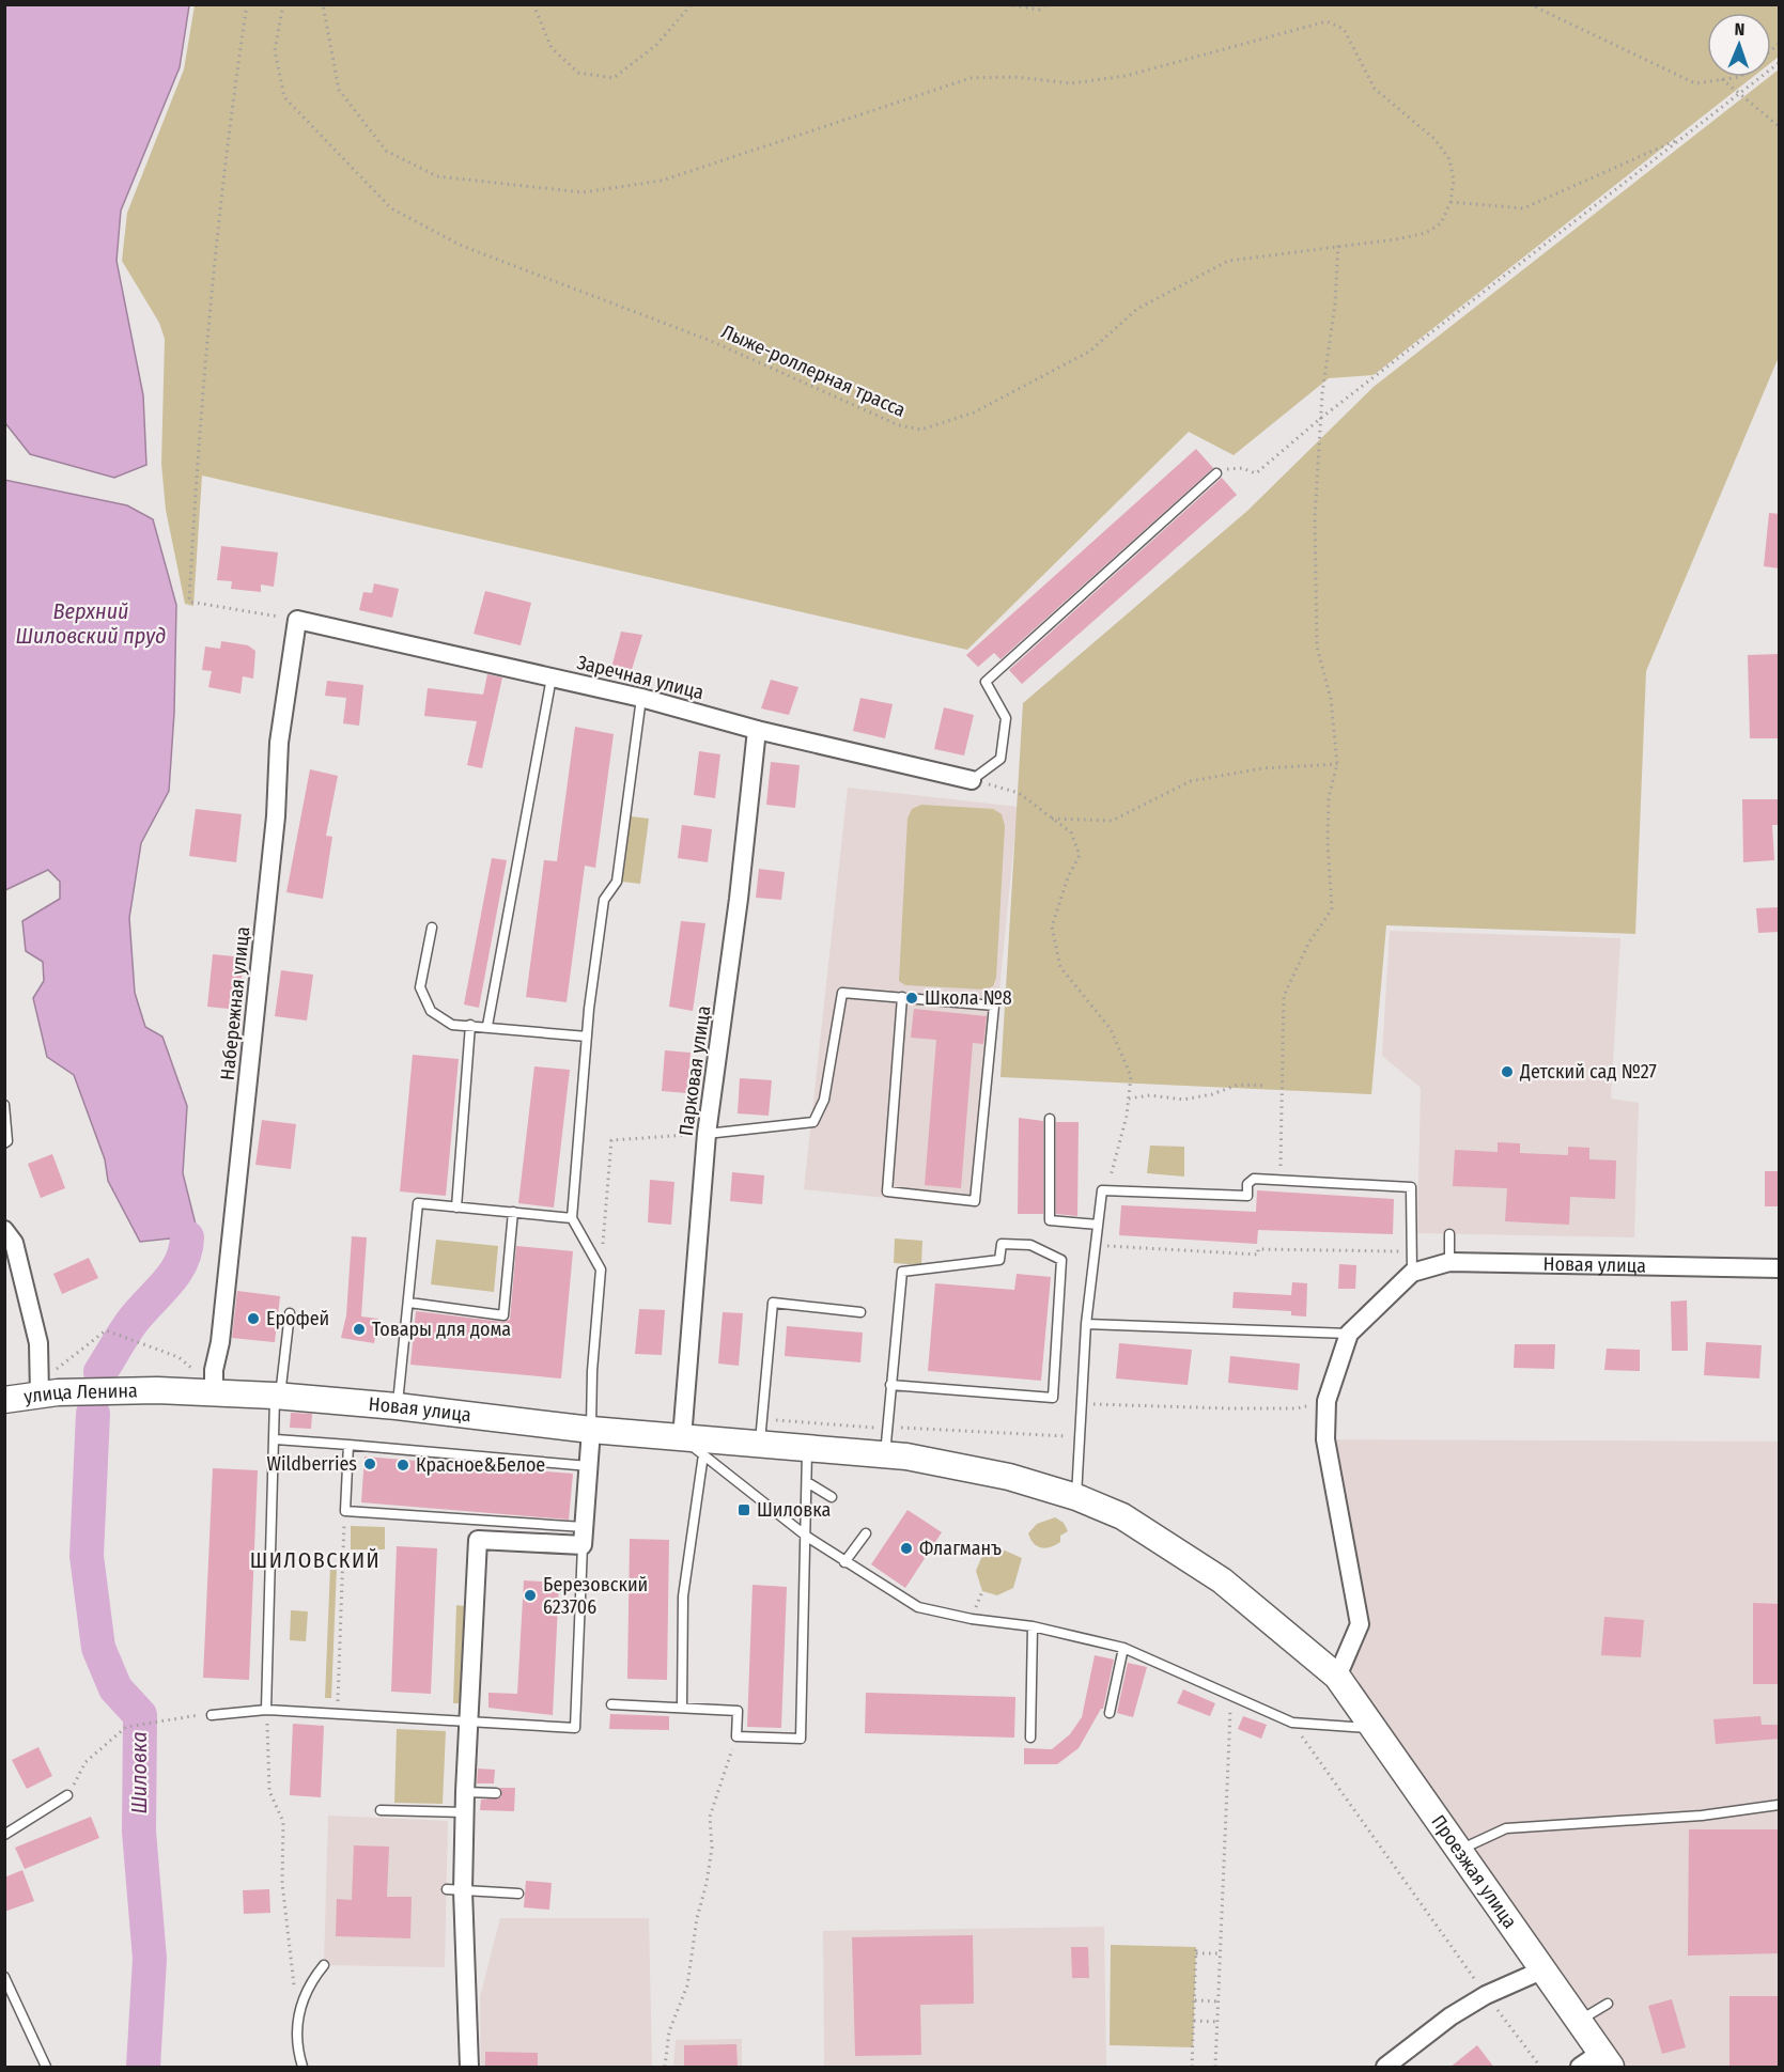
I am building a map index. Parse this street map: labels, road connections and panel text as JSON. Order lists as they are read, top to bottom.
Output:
{
  "streets": {
    "street": [
      "Заречная улица",
      "Набережная улица",
      "Парковая улица",
      "Новая улица",
      "улица Ленина",
      "Проезжая улица"
    ],
    "path": ["Лыже-роллерная трасса"]
  },
  "crossings": [
    ["Заречная улица", "Набережная улица"],
    ["Заречная улица", "Парковая улица"],
    ["Набережная улица", "Новая улица"],
    ["Парковая улица", "Новая улица"],
    ["Новая улица", "улица Ленина"],
    ["Новая улица", "Проезжая улица"]
  ],
  "districts": ["ШИЛОВСКИЙ"],
  "water": ["Верхний Шиловский пруд", "Шиловка"],
  "places": {
    "other": [
      "Школа №8",
      "Детский сад №27",
      "Ерофей",
      "Товары для дома",
      "Wildberries",
      "Красное&Белое",
      "Флагманъ",
      "Березовский 623706"
    ],
    "transit": ["Шиловка"]
  },
  "north": "top"
}
